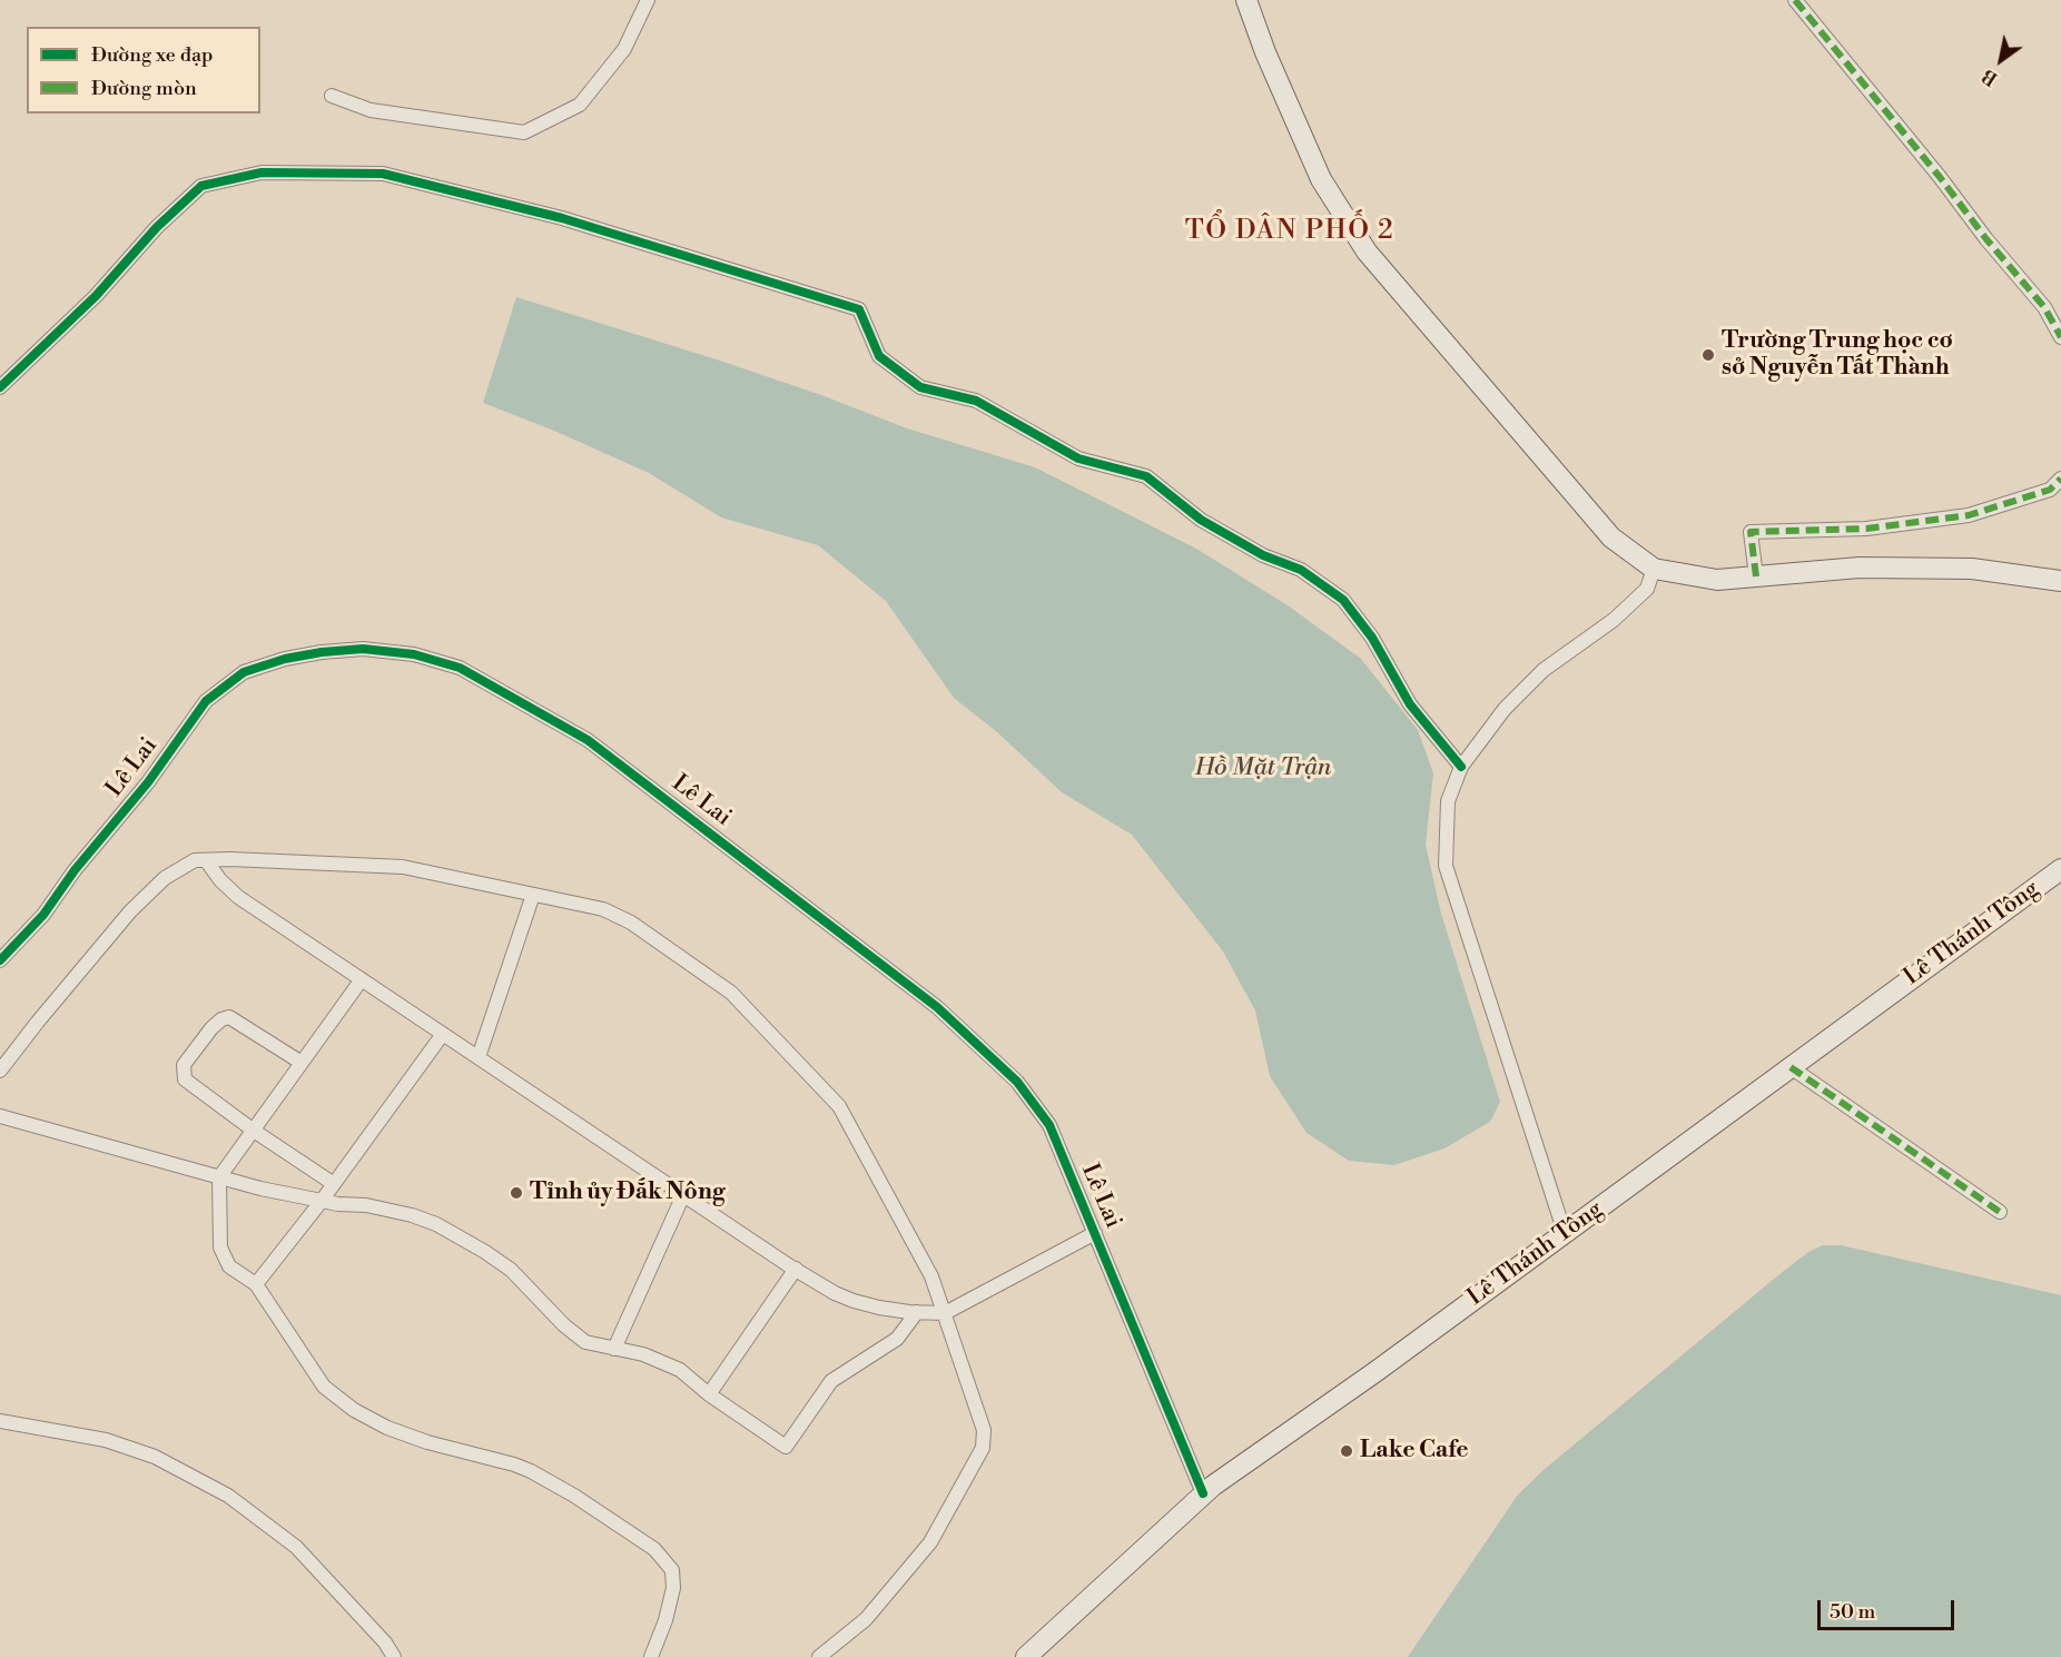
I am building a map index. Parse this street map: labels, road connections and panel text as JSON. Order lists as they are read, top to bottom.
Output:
{
  "streets": {
    "street": ["Lê Lai", "Lê Thánh Tông"]
  },
  "crossings": [
    ["Lê Lai", "Lê Thánh Tông"]
  ],
  "districts": ["TỔ DÂN PHỐ 2"],
  "water": ["Hồ Mặt Trận"],
  "places": ["Trường Trung học cơ sở Nguyễn Tất Thành", "Tỉnh ủy Đắk Nông", "Lake Cafe"],
  "legend": ["Đường xe đạp", "Đường mòn"],
  "scale_bar": "50 m",
  "north": "bottom left"
}
